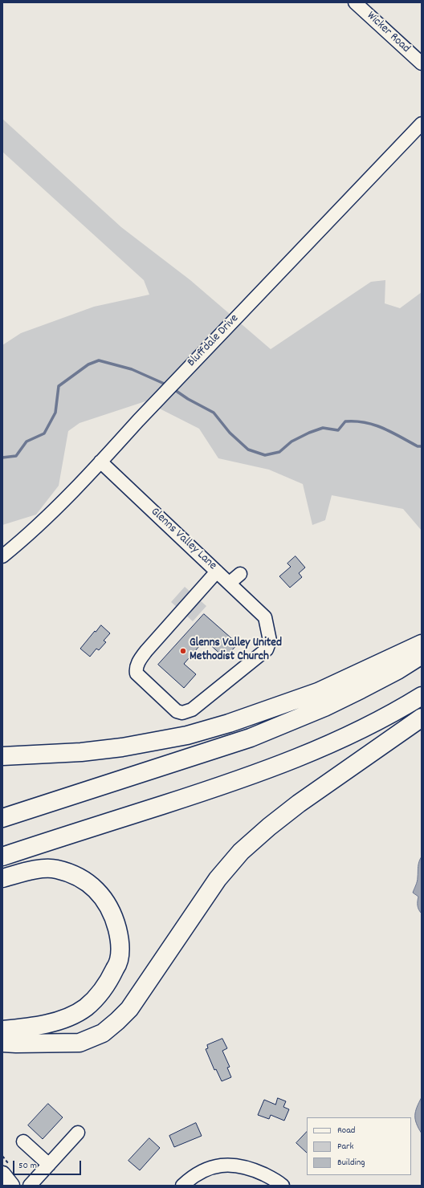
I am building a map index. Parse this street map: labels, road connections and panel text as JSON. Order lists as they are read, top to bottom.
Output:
{
  "streets": {
    "street": ["Wicker Road", "Bluffdale Drive", "Glenns Valley Lane"]
  },
  "crossings": [
    ["Bluffdale Drive", "Glenns Valley Lane"]
  ],
  "places": ["Glenns Valley United Methodist Church"],
  "legend": ["Road", "Park", "Building"],
  "scale_bar": "50 m"
}
